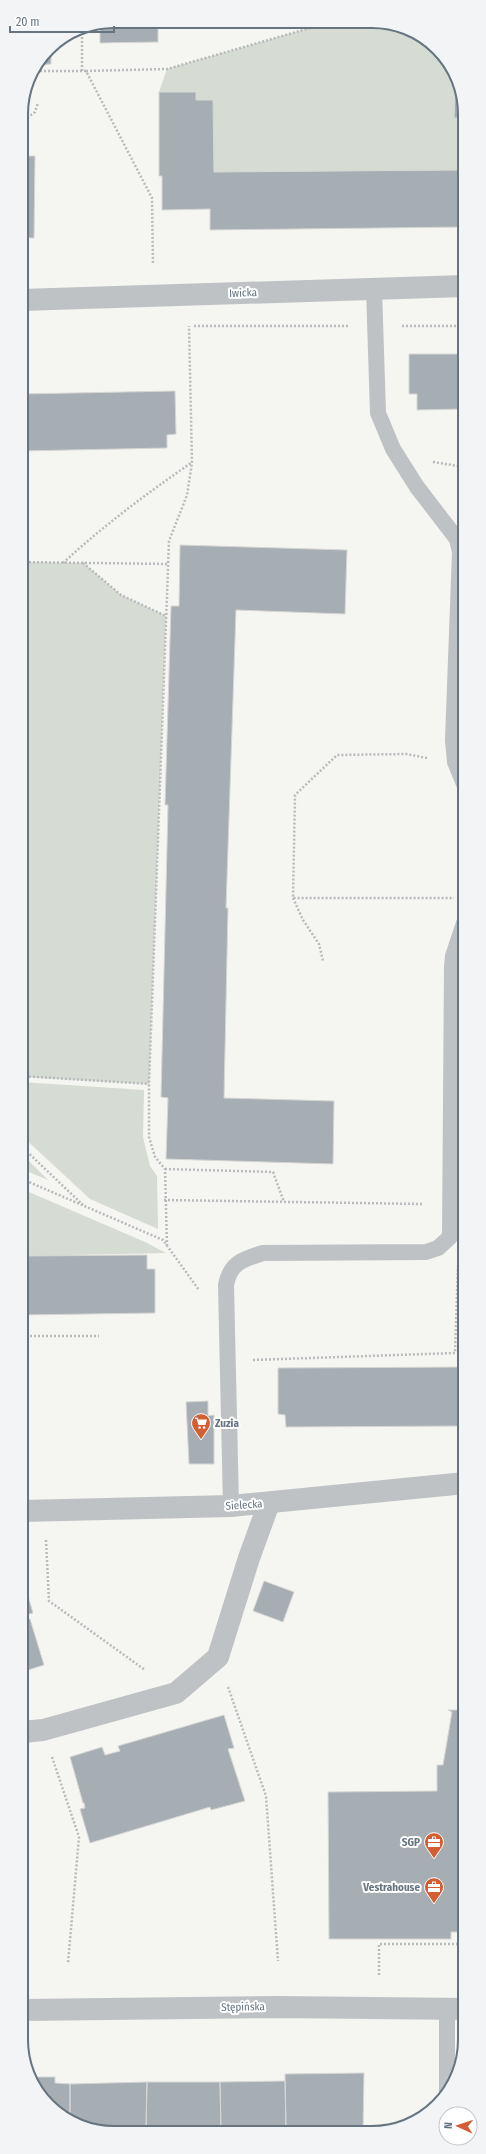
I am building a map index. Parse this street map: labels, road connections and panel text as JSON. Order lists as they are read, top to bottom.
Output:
{
  "streets": {
    "street": ["Iwicka", "Sielecka", "Stępińska"]
  },
  "places": {
    "supermarket": ["Zuzia"],
    "office": ["SGP", "Vestrahouse"]
  },
  "scale_bar": "20 m",
  "north": "left"
}
